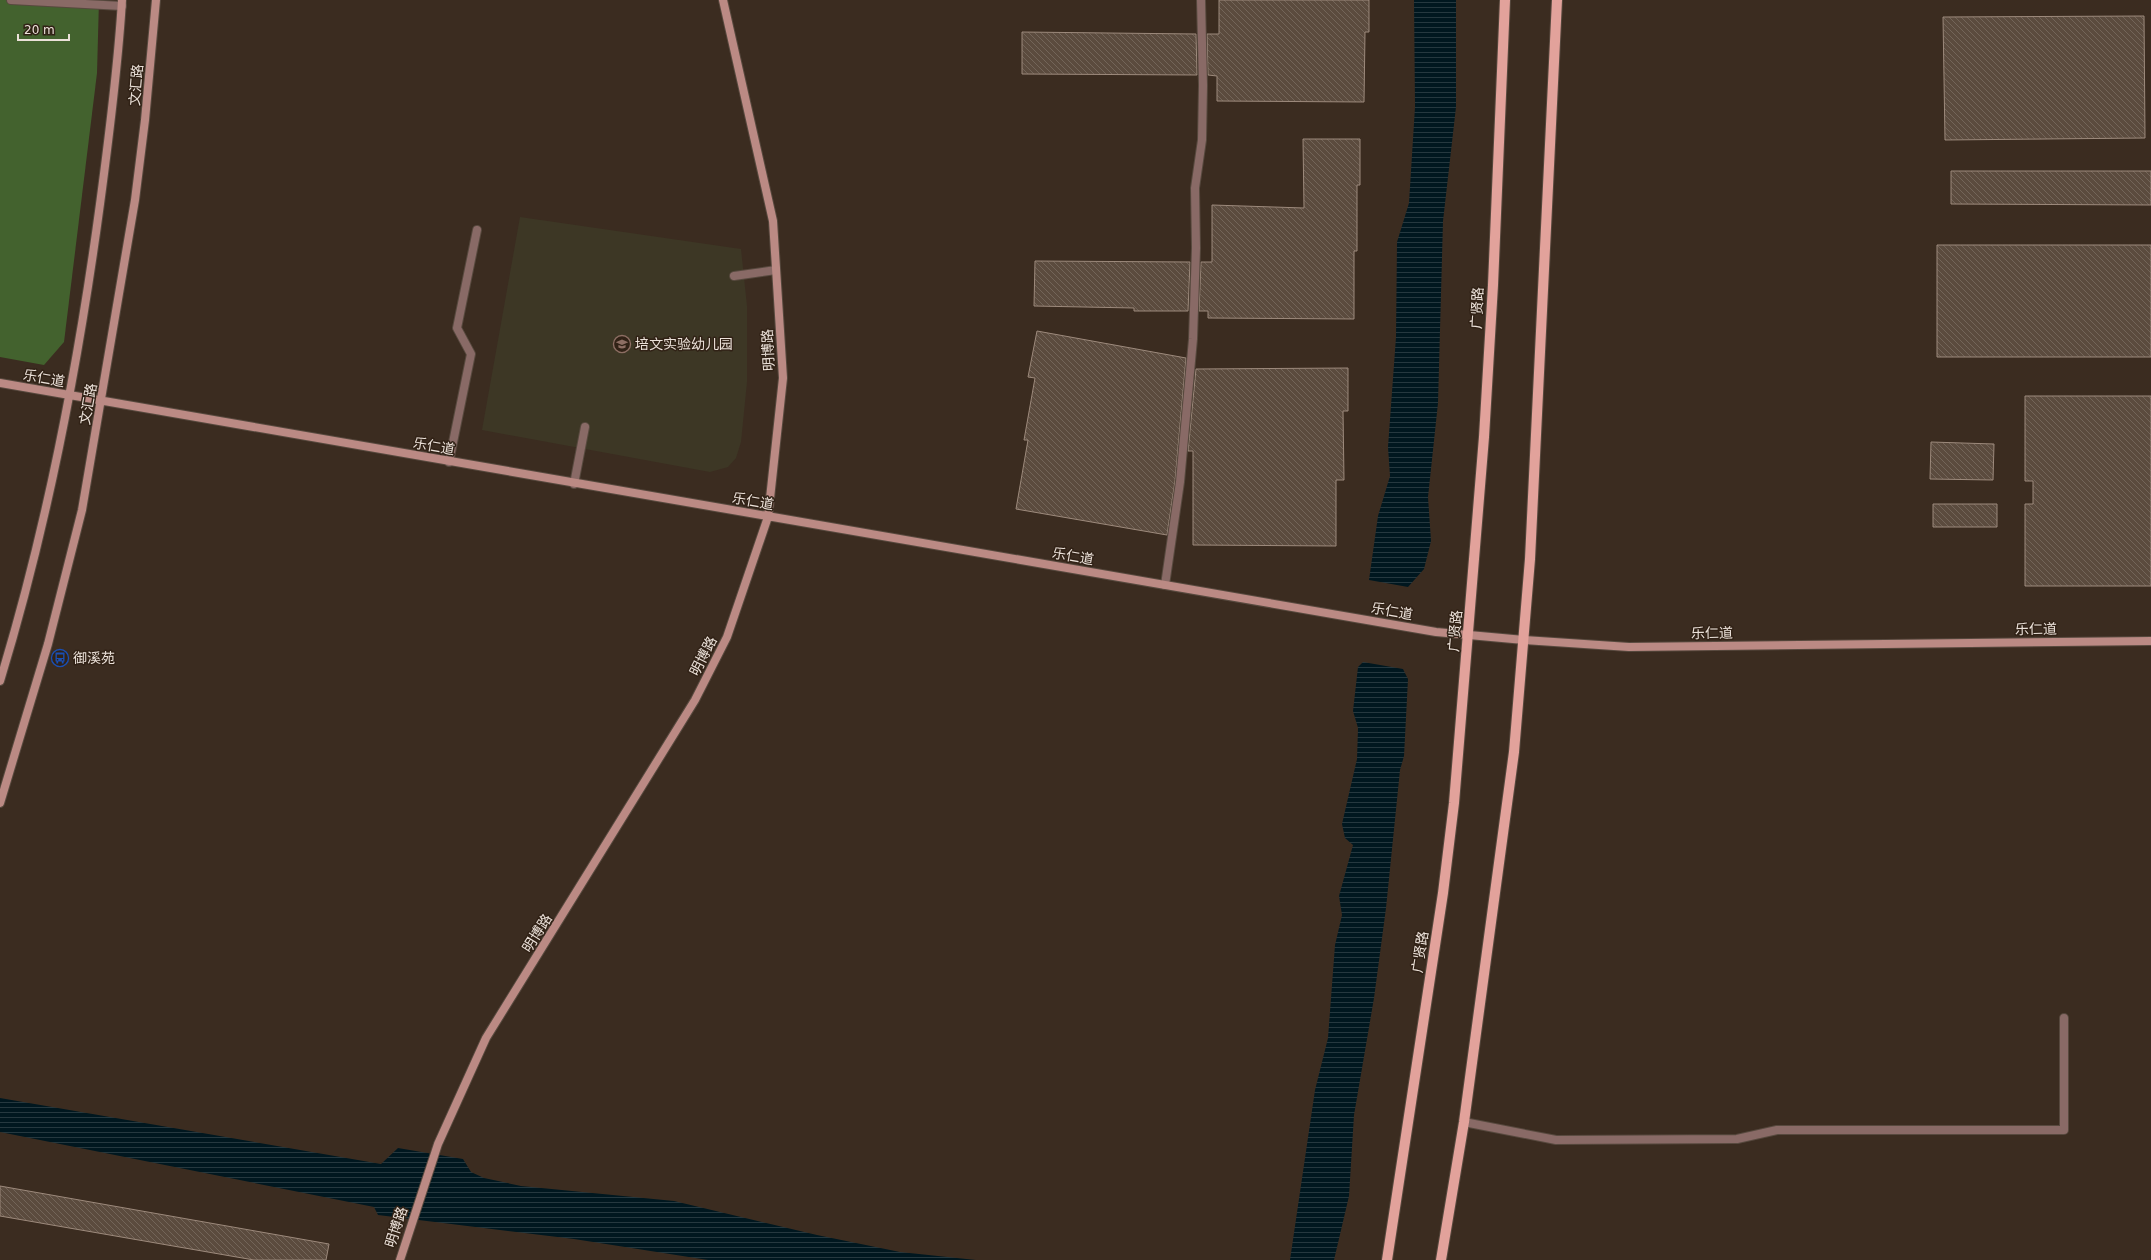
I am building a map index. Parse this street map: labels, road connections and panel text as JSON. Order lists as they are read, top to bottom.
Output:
{
  "streets": {
    "main road": ["广贤路"],
    "street": ["文汇路", "明博路", "乐仁道"]
  },
  "crossings": [
    ["文汇路", "乐仁道"],
    ["广贤路", "乐仁道"],
    ["明博路", "乐仁道"]
  ],
  "places": {
    "school or university": ["培文实验幼儿园"],
    "bus stop": ["御溪苑"]
  },
  "scale_bar": "20 m"
}
